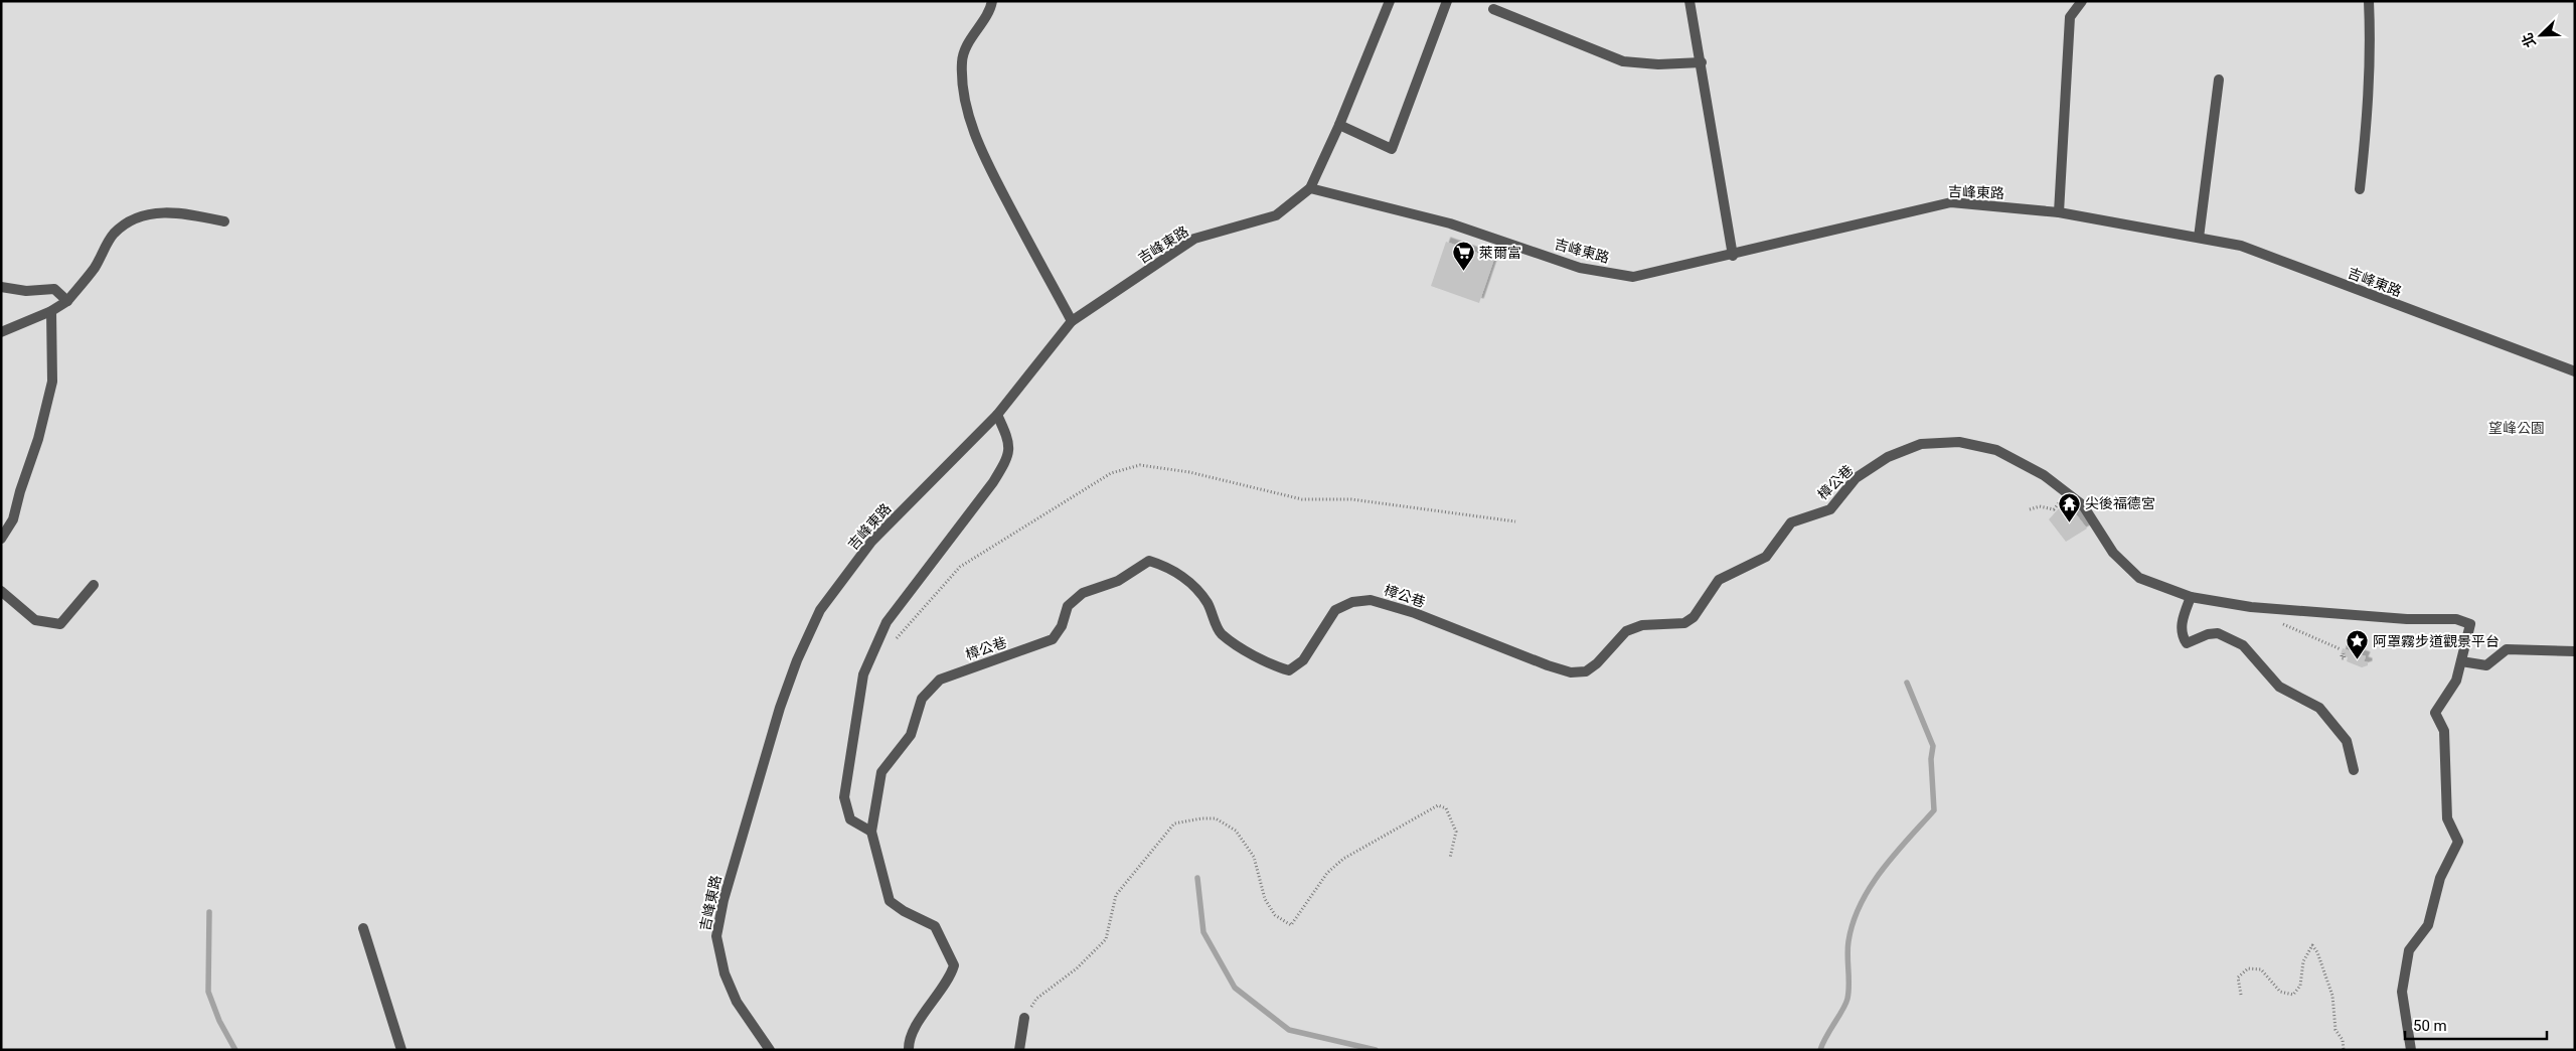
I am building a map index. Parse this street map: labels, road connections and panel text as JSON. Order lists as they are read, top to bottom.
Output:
{
  "streets": {
    "street": ["吉峰東路", "樟公巷"]
  },
  "parks": ["望峰公園"],
  "places": {
    "supermarket": ["萊爾富"],
    "temple": ["尖後福德宮"],
    "place": ["阿罩霧步道觀景平台"]
  },
  "scale_bar": "50 m",
  "north": "bottom left"
}
